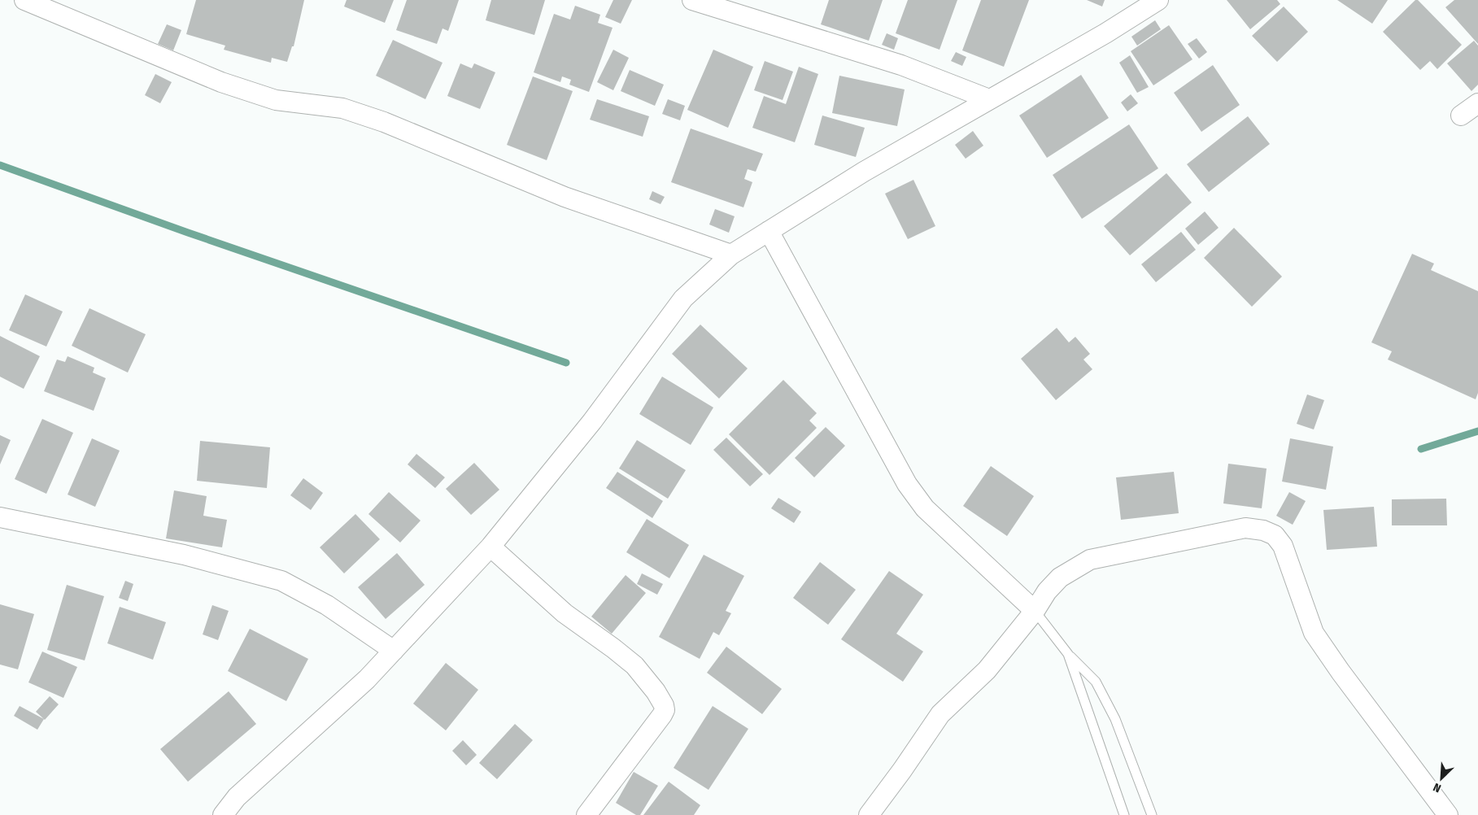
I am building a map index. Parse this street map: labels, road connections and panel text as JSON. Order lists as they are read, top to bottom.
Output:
{
  "north": "bottom left"
}
